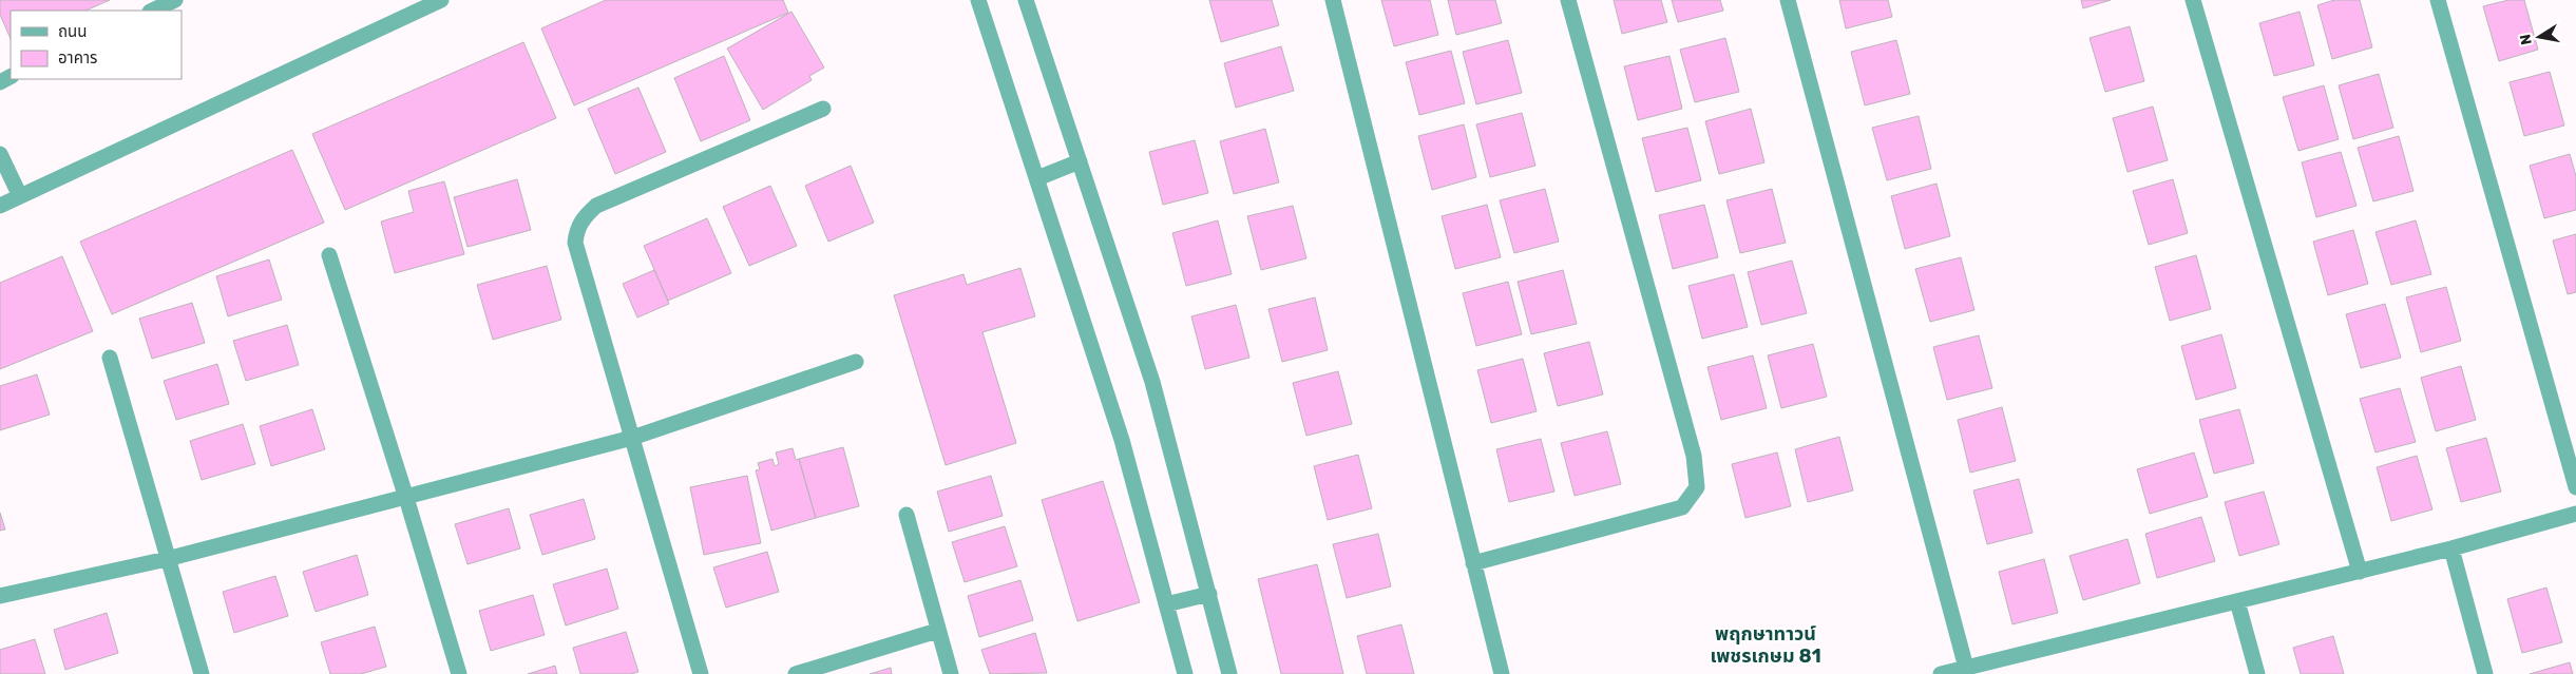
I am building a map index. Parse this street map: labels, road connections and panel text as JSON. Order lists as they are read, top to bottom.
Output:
{
  "districts": ["พฤกษาทาวน์ เพชรเกษม 81"],
  "legend": ["ถนน", "อาคาร"],
  "north": "left"
}
